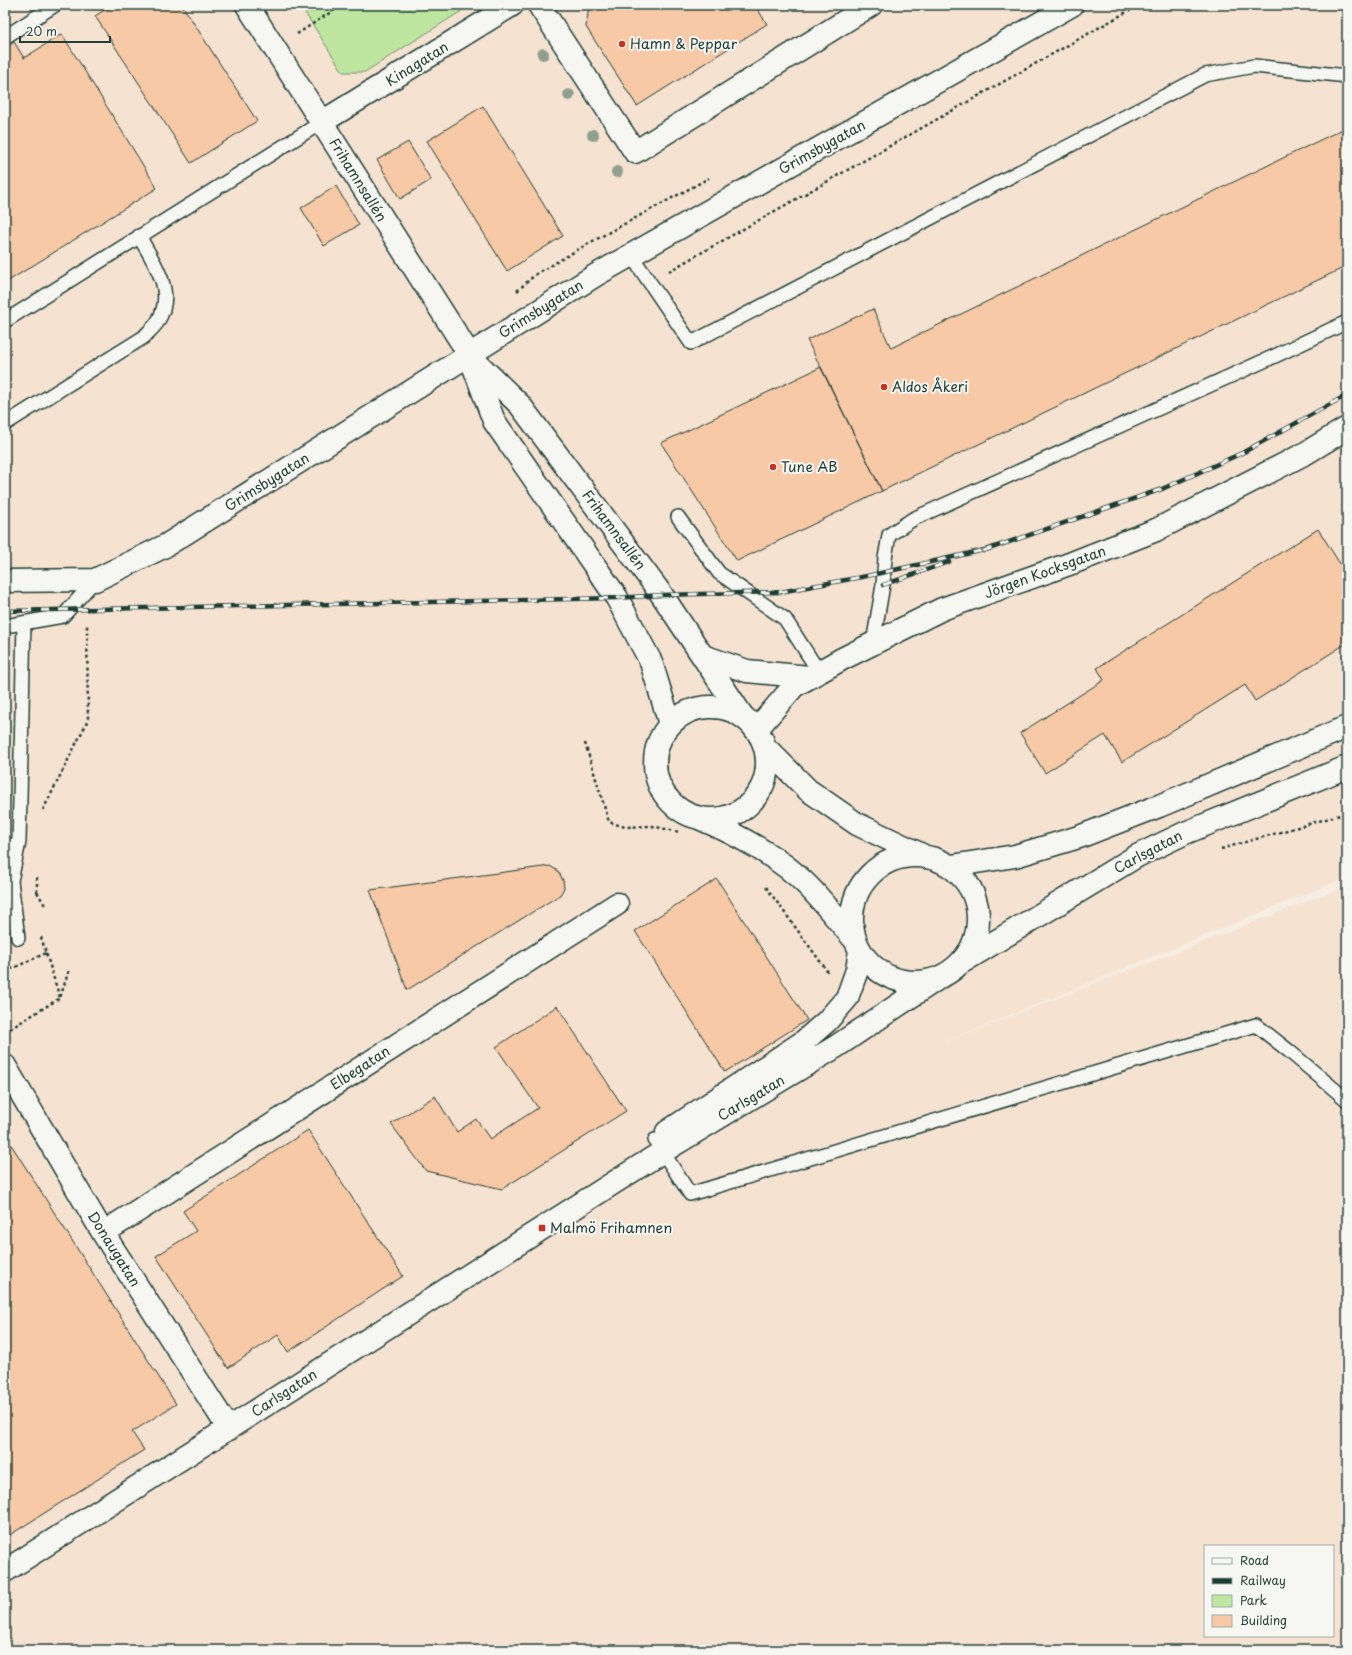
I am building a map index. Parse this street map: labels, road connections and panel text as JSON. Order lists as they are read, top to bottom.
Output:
{
  "streets": {
    "street": [
      "Kinagatan",
      "Grimsbygatan",
      "Frihamnsallén",
      "Jörgen Kocksgatan",
      "Carlsgatan",
      "Elbegatan",
      "Donaugatan"
    ]
  },
  "crossings": [
    ["Kinagatan", "Frihamnsallén"],
    ["Grimsbygatan", "Frihamnsallén"],
    ["Frihamnsallén", "Jörgen Kocksgatan"],
    ["Frihamnsallén", "Carlsgatan"],
    ["Carlsgatan", "Donaugatan"],
    ["Elbegatan", "Donaugatan"]
  ],
  "places": {
    "other": ["Hamn & Peppar", "Aldos Åkeri", "Tune AB"],
    "transit": ["Malmö Frihamnen"]
  },
  "legend": [
    "Road",
    "Railway",
    "Park",
    "Building"
  ],
  "scale_bar": "20 m"
}
